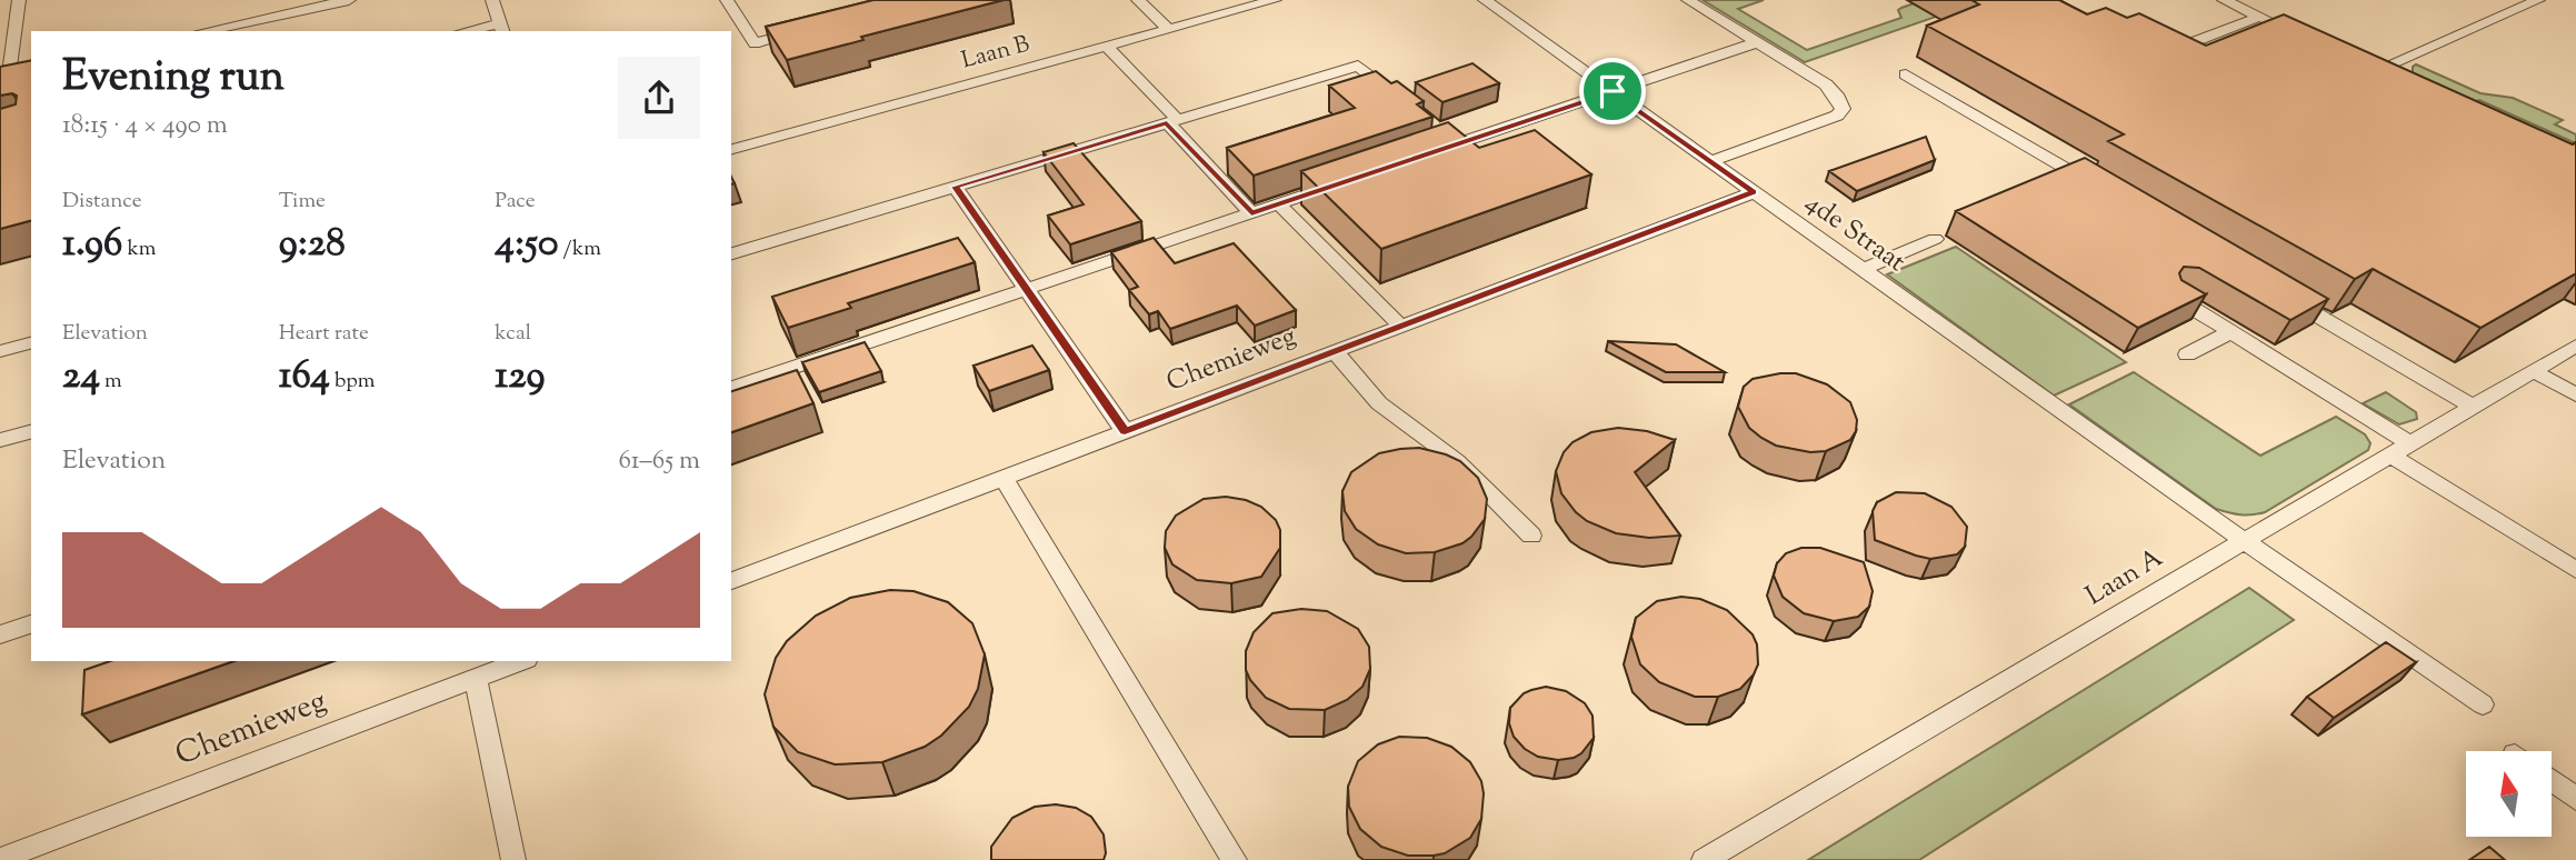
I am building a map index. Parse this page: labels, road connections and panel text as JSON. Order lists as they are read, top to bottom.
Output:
{
  "streets": {
    "lane": [
      "Laan B",
      "4de Straat",
      "Chemieweg",
      "Laan A"
    ]
  },
  "crossings": [
    ["4de Straat", "Chemieweg"],
    ["4de Straat", "Laan A"]
  ],
  "north": "top",
  "page": {
    "heading": ["Evening run", "18:15 · 4 × 490 m"],
    "stats": [
      ["Distance", "1.96 km"],
      ["Time", "9:28"],
      ["Pace", "4:50 /km"],
      ["Elevation", "24 m"],
      ["Heart rate", "164 bpm"],
      ["kcal", "129"]
    ],
    "chart": ["Elevation", "61–65 m"]
  }
}
